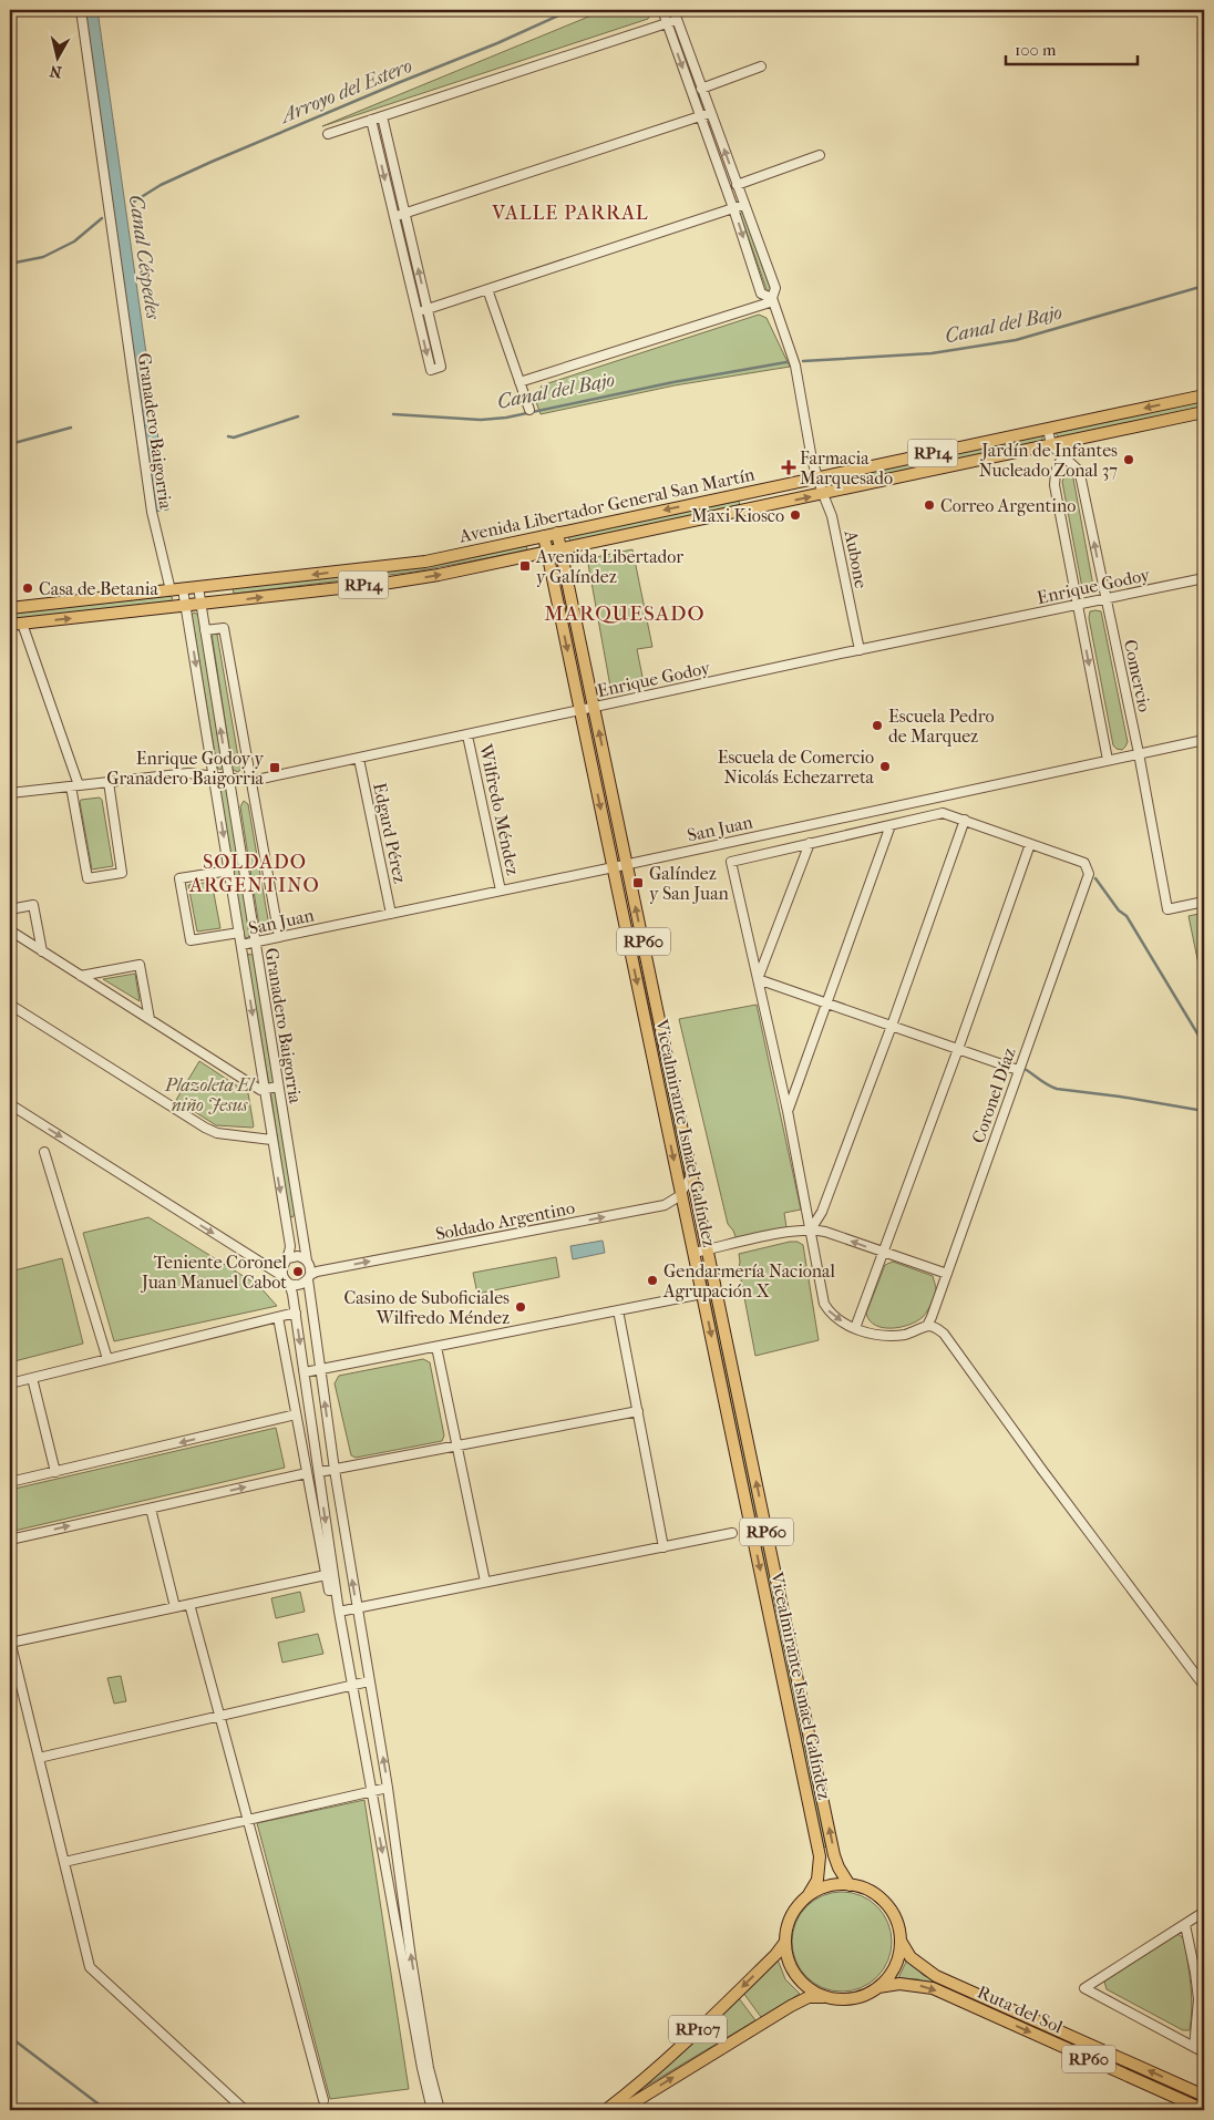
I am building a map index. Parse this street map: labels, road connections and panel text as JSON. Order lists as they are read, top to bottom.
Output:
{
  "streets": {
    "main road": [
      "RP14",
      "Avenida Libertador General San Martín",
      "RP60",
      "Vicealmirante Ismael Galíndez",
      "Ruta del Sol",
      "RP107"
    ],
    "street": [
      "Granadero Baigorria",
      "Aubone",
      "Enrique Godoy",
      "Comercio",
      "Wilfredo Méndez",
      "San Juan",
      "Edgard Pérez",
      "Coronel Díaz",
      "Soldado Argentino"
    ]
  },
  "crossings": [
    ["Granadero Baigorria", "Avenida Libertador General San Martín"],
    ["Granadero Baigorria", "Enrique Godoy"],
    ["Granadero Baigorria", "San Juan"],
    ["Granadero Baigorria", "Soldado Argentino"],
    ["Avenida Libertador General San Martín", "Aubone"],
    ["Avenida Libertador General San Martín", "Comercio"],
    ["Avenida Libertador General San Martín", "Vicealmirante Ismael Galíndez"],
    ["Aubone", "Enrique Godoy"],
    ["Enrique Godoy", "Comercio"],
    ["Enrique Godoy", "Wilfredo Méndez"],
    ["Enrique Godoy", "Edgard Pérez"],
    ["Enrique Godoy", "Vicealmirante Ismael Galíndez"],
    ["Comercio", "San Juan"],
    ["Wilfredo Méndez", "San Juan"],
    ["San Juan", "Edgard Pérez"],
    ["San Juan", "Vicealmirante Ismael Galíndez"],
    ["RP60", "Vicealmirante Ismael Galíndez"],
    ["RP60", "Ruta del Sol"],
    ["RP60", "RP107"],
    ["Vicealmirante Ismael Galíndez", "Soldado Argentino"],
    ["Vicealmirante Ismael Galíndez", "Ruta del Sol"],
    ["Vicealmirante Ismael Galíndez", "RP107"],
    ["Ruta del Sol", "RP107"]
  ],
  "one_way": ["Soldado Argentino"],
  "districts": ["VALLE PARRAL", "MARQUESADO", "SOLDADO ARGENTINO"],
  "water": ["Arroyo del Estero", "Canal Céspedes", "Canal del Bajo"],
  "parks": ["Plazoleta El niño Jesus"],
  "places": {
    "other": [
      "Jardín de Infantes Nucleado Zonal 37",
      "Correo Argentino",
      "Maxi Kiosco",
      "Casa de Betania",
      "Escuela Pedro de Marquez",
      "Escuela de Comercio Nicolás Echezarreta",
      "Teniente Coronel Juan Manuel Cabot",
      "Gendarmería Nacional Agrupación X",
      "Casino de Suboficiales Wilfredo Méndez"
    ],
    "health": ["Farmacia Marquesado"],
    "transit": ["Avenida Libertador y Galíndez", "Enrique Godoy y Granadero Baigorria", "Galíndez y San Juan"]
  },
  "scale_bar": "100 m",
  "north": "bottom"
}
